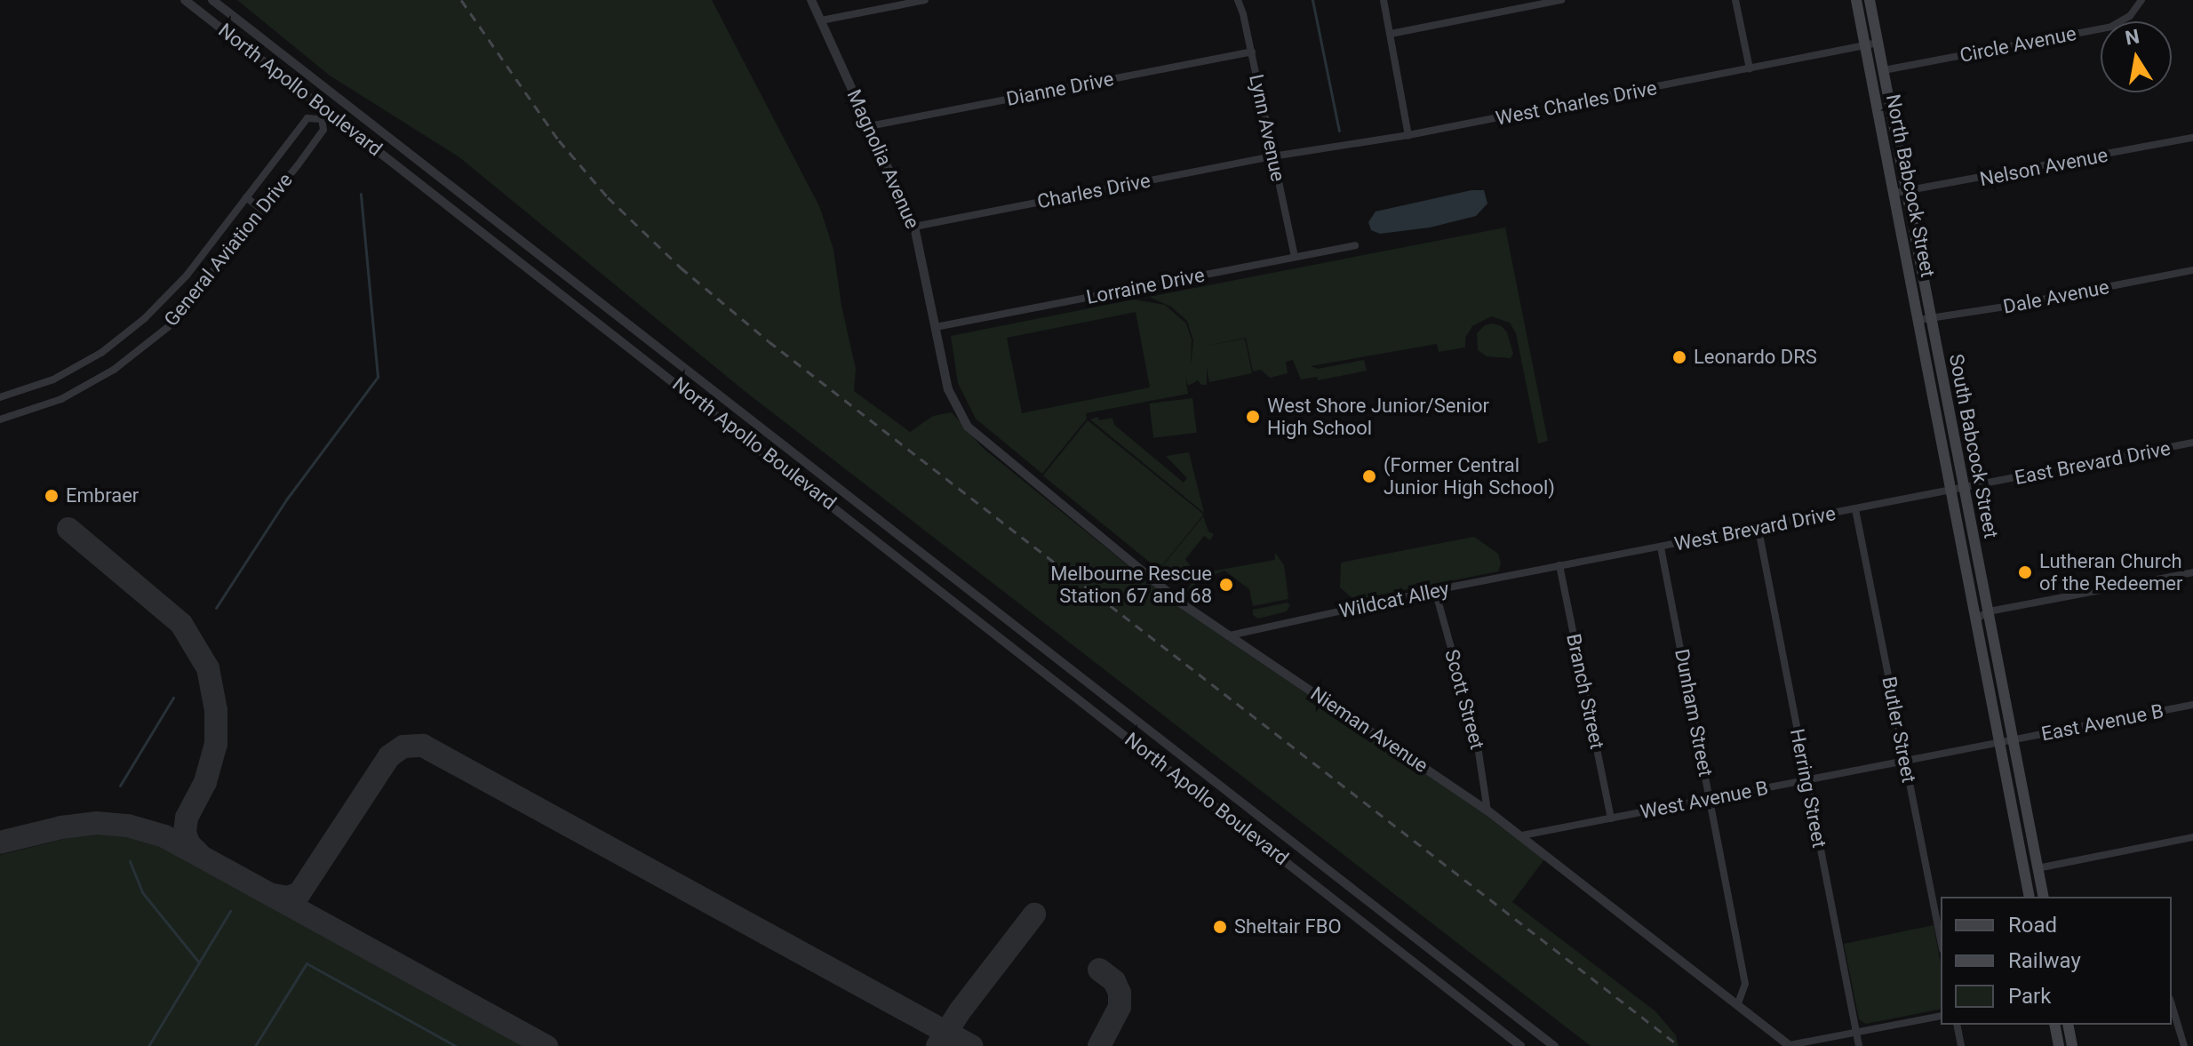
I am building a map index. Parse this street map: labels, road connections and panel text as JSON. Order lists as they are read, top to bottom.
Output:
{
  "streets": {
    "main road": ["North Babcock Street", "South Babcock Street"],
    "street": [
      "Circle Avenue",
      "Dianne Drive",
      "North Apollo Boulevard",
      "West Charles Drive",
      "Lynn Avenue",
      "Magnolia Avenue",
      "Nelson Avenue",
      "Charles Drive",
      "General Aviation Drive",
      "Lorraine Drive",
      "Dale Avenue",
      "East Brevard Drive",
      "West Brevard Drive",
      "Wildcat Alley",
      "Branch Street",
      "Scott Street",
      "Dunham Street",
      "East Avenue B",
      "Nieman Avenue",
      "Butler Street",
      "Herring Street",
      "West Avenue B"
    ]
  },
  "crossings": [
    ["Circle Avenue", "South Babcock Street"],
    ["Dianne Drive", "Lynn Avenue"],
    ["Dianne Drive", "Magnolia Avenue"],
    ["North Apollo Boulevard", "General Aviation Drive"],
    ["West Charles Drive", "Lynn Avenue"],
    ["West Charles Drive", "North Babcock Street"],
    ["West Charles Drive", "Charles Drive"],
    ["West Charles Drive", "South Babcock Street"],
    ["Lynn Avenue", "Charles Drive"],
    ["Lynn Avenue", "Lorraine Drive"],
    ["Magnolia Avenue", "Charles Drive"],
    ["Magnolia Avenue", "Lorraine Drive"],
    ["Magnolia Avenue", "Nieman Avenue"],
    ["Nelson Avenue", "North Babcock Street"],
    ["Nelson Avenue", "South Babcock Street"],
    ["North Babcock Street", "Dale Avenue"],
    ["North Babcock Street", "South Babcock Street"],
    ["Dale Avenue", "South Babcock Street"],
    ["South Babcock Street", "East Brevard Drive"],
    ["South Babcock Street", "West Brevard Drive"],
    ["South Babcock Street", "East Avenue B"],
    ["South Babcock Street", "West Avenue B"],
    ["East Brevard Drive", "West Brevard Drive"],
    ["West Brevard Drive", "Wildcat Alley"],
    ["West Brevard Drive", "Branch Street"],
    ["West Brevard Drive", "Dunham Street"],
    ["West Brevard Drive", "Butler Street"],
    ["West Brevard Drive", "Herring Street"],
    ["Wildcat Alley", "Branch Street"],
    ["Wildcat Alley", "Scott Street"],
    ["Wildcat Alley", "Nieman Avenue"],
    ["Branch Street", "West Avenue B"],
    ["Scott Street", "Nieman Avenue"],
    ["Dunham Street", "Nieman Avenue"],
    ["Dunham Street", "West Avenue B"],
    ["East Avenue B", "West Avenue B"],
    ["Nieman Avenue", "West Avenue B"],
    ["Butler Street", "West Avenue B"],
    ["Herring Street", "West Avenue B"]
  ],
  "places": [
    "Leonardo DRS",
    "West Shore Junior/Senior High School",
    "(Former Central Junior High School)",
    "Embraer",
    "Lutheran Church of the Redeemer",
    "Melbourne Rescue Station 67 and 68",
    "Sheltair FBO"
  ],
  "legend": ["Road", "Railway", "Park"],
  "north": "top"
}
